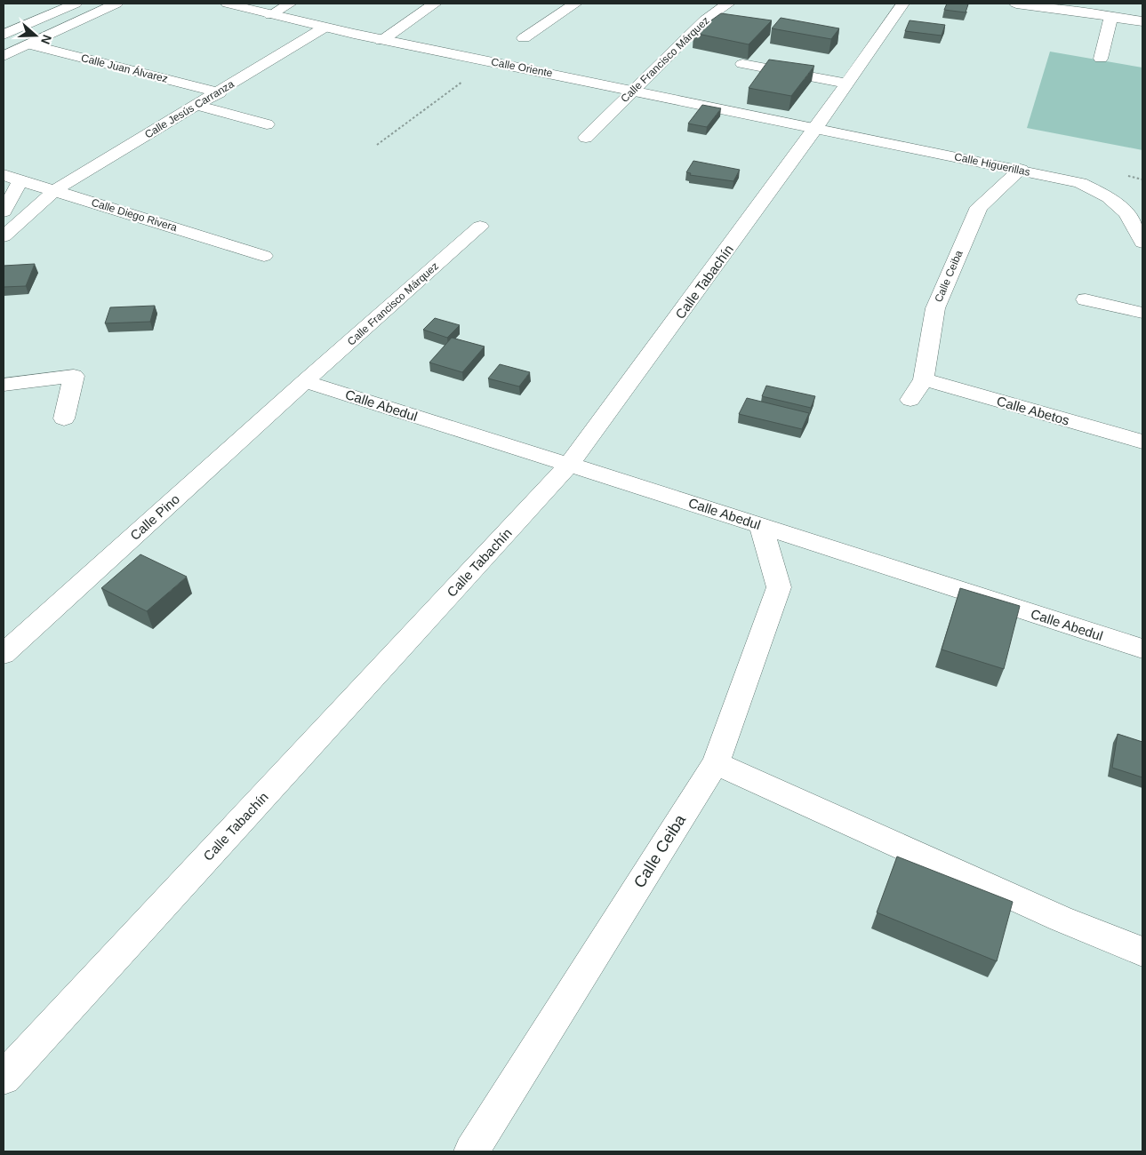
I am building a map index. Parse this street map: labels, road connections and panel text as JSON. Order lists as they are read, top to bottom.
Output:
{
  "streets": {
    "street": [
      "Calle Francisco Márquez",
      "Calle Oriente",
      "Calle Juan Álvarez",
      "Calle Jesús Carranza",
      "Calle Higuerillas",
      "Calle Diego Rivera",
      "Calle Ceiba",
      "Calle Tabachín",
      "Calle Abedul",
      "Calle Abetos",
      "Calle Pino"
    ]
  },
  "crossings": [
    ["Calle Francisco Márquez", "Calle Oriente"],
    ["Calle Francisco Márquez", "Calle Abedul"],
    ["Calle Francisco Márquez", "Calle Pino"],
    ["Calle Oriente", "Calle Jesús Carranza"],
    ["Calle Oriente", "Calle Higuerillas"],
    ["Calle Oriente", "Calle Tabachín"],
    ["Calle Juan Álvarez", "Calle Jesús Carranza"],
    ["Calle Jesús Carranza", "Calle Diego Rivera"],
    ["Calle Higuerillas", "Calle Ceiba"],
    ["Calle Higuerillas", "Calle Tabachín"],
    ["Calle Ceiba", "Calle Abedul"],
    ["Calle Ceiba", "Calle Abetos"],
    ["Calle Tabachín", "Calle Abedul"],
    ["Calle Abedul", "Calle Pino"]
  ],
  "north": "right"
}
